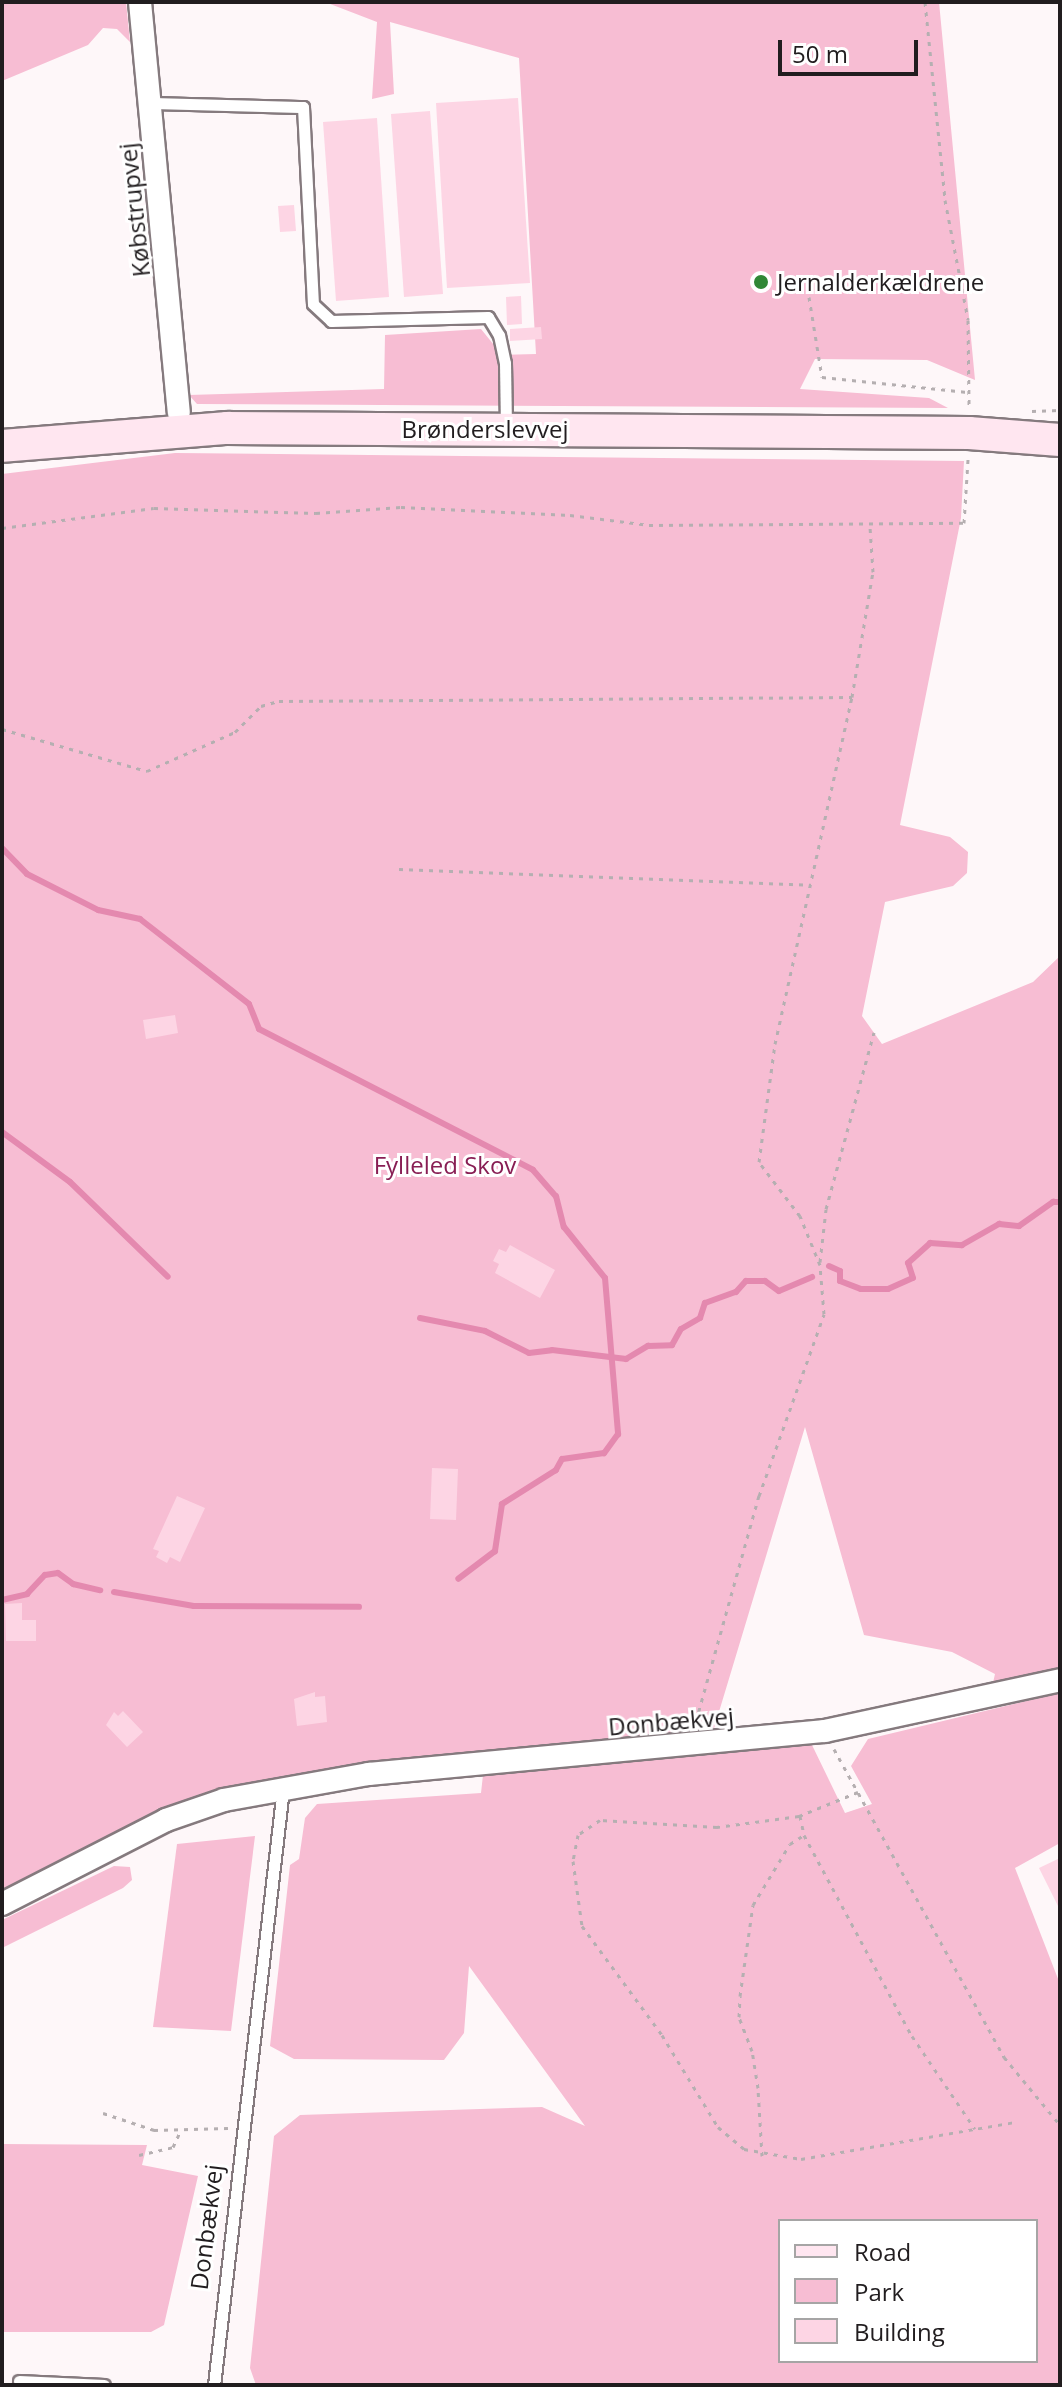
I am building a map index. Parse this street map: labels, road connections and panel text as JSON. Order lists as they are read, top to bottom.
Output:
{
  "streets": {
    "main road": ["Brønderslevvej"],
    "street": ["Købstrupvej", "Donbækvej"]
  },
  "parks": ["Fylleled Skov"],
  "places": ["Jernalderkældrene"],
  "legend": ["Road", "Park", "Building"],
  "scale_bar": "50 m"
}
